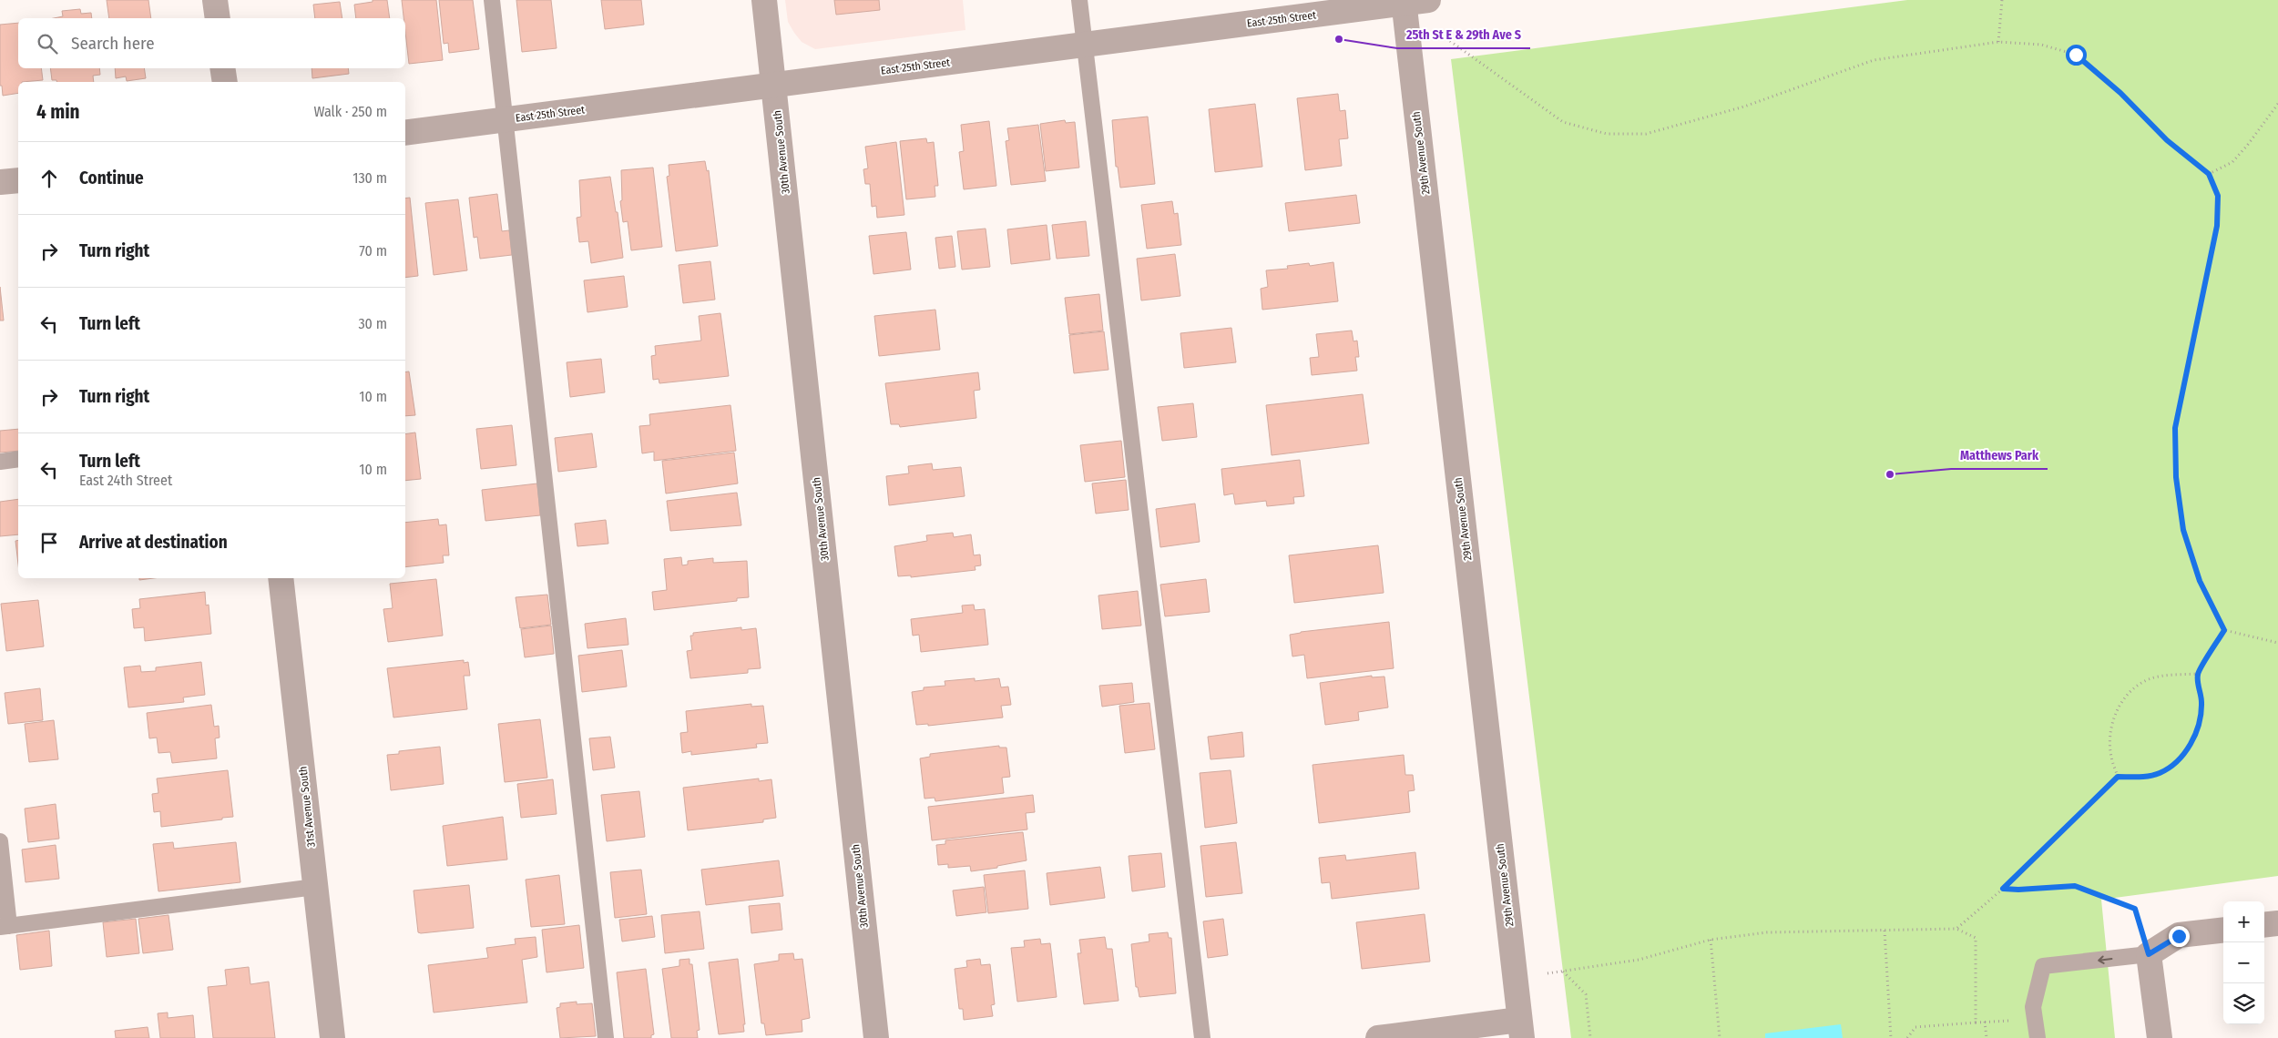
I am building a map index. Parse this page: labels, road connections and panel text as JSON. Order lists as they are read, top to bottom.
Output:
{
  "streets": {
    "street": [
      "East 25th Street",
      "30th Avenue South",
      "29th Avenue South",
      "31st Avenue South"
    ]
  },
  "crossings": [
    ["East 25th Street", "30th Avenue South"],
    ["East 25th Street", "29th Avenue South"]
  ],
  "places": ["25th St E & 29th Ave S", "Matthews Park"],
  "page": {
    "search": "Search here",
    "heading": ["4 min", "Walk · 250 m"],
    "list": [
      ["Continue", "130 m"],
      ["Turn right", "70 m"],
      ["Turn left", "30 m"],
      ["Turn right", "10 m"],
      ["Turn left", "East 24th Street", "10 m"],
      "Arrive at destination"
    ],
    "map_buttons": ["+", "−"]
  }
}
